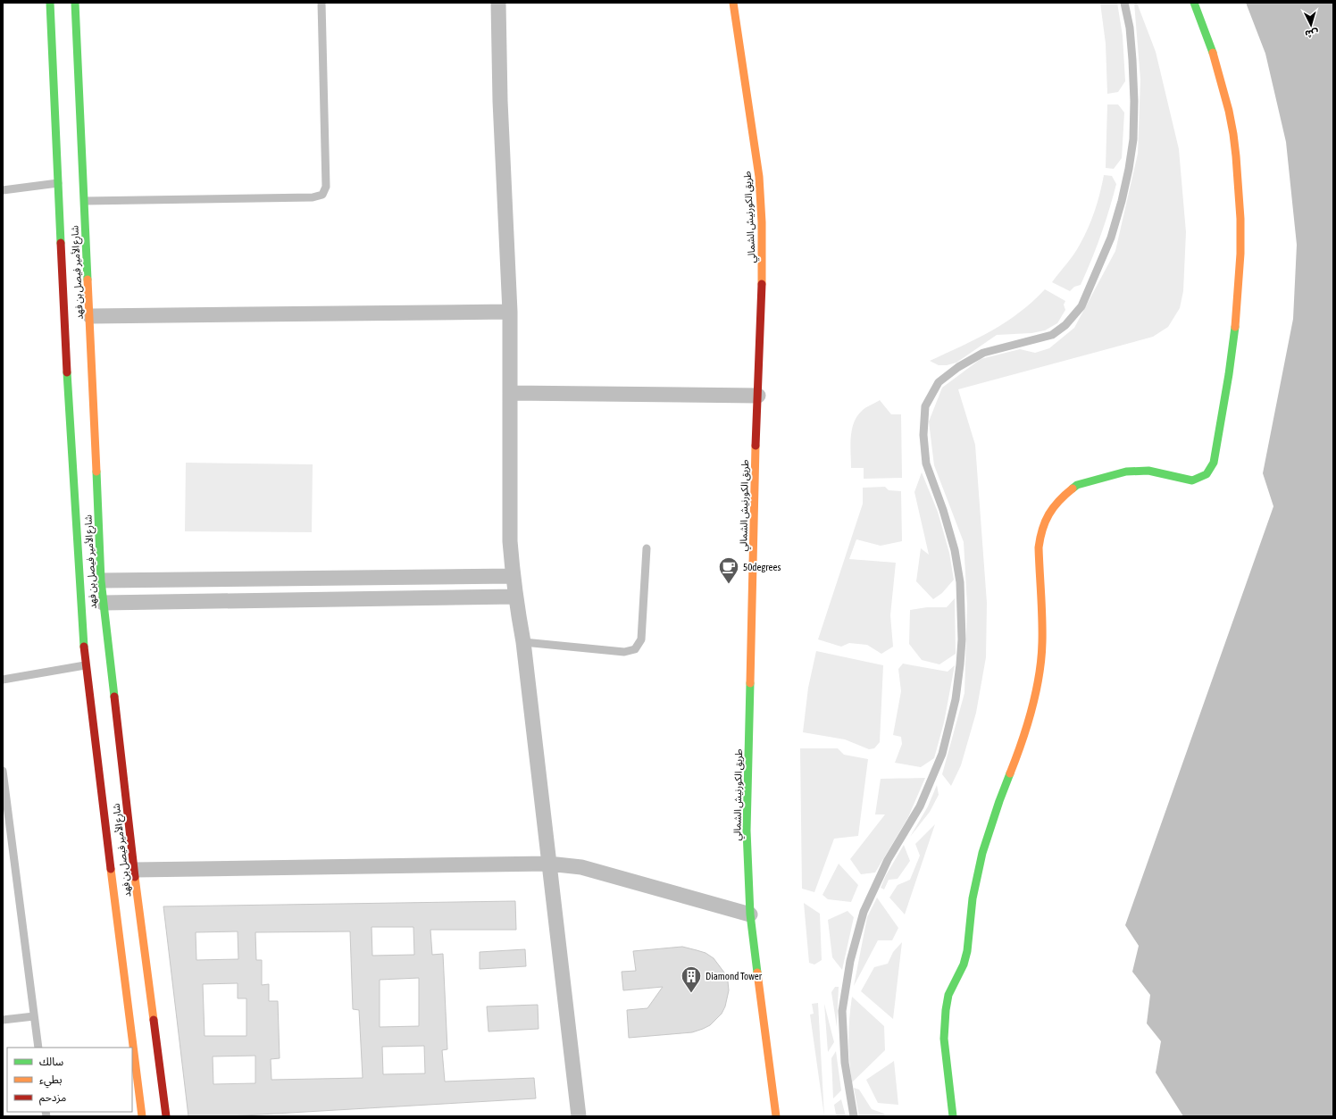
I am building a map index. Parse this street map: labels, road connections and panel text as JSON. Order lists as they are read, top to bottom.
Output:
{
  "streets": {
    "main road": ["طريق الكورنيش الشمالي", "شارع الأمير فيصل بن فهد"]
  },
  "places": {
    "cafe": ["50degrees"],
    "building": ["Diamond Tower"]
  },
  "legend": ["سالك", "بطيء", "مزدحم"],
  "north": "bottom"
}
